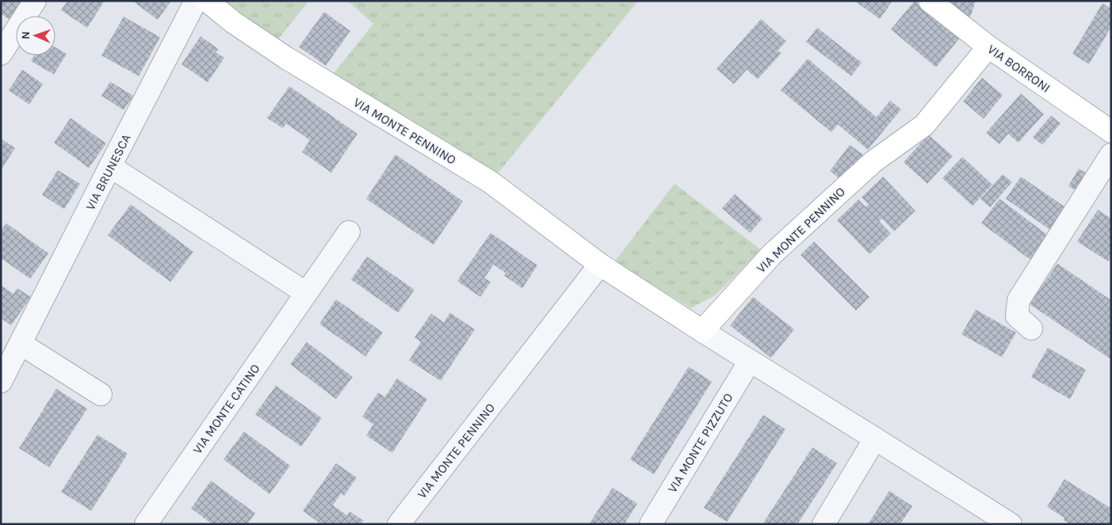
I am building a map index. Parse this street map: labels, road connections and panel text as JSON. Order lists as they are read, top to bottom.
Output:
{
  "streets": {
    "street": [
      "VIA BORRONI",
      "VIA MONTE PENNINO",
      "VIA BRUNESCA",
      "VIA MONTE CATINO",
      "VIA MONTE PIZZUTO"
    ]
  },
  "crossings": [
    ["VIA BORRONI", "VIA MONTE PENNINO"]
  ],
  "north": "left"
}
